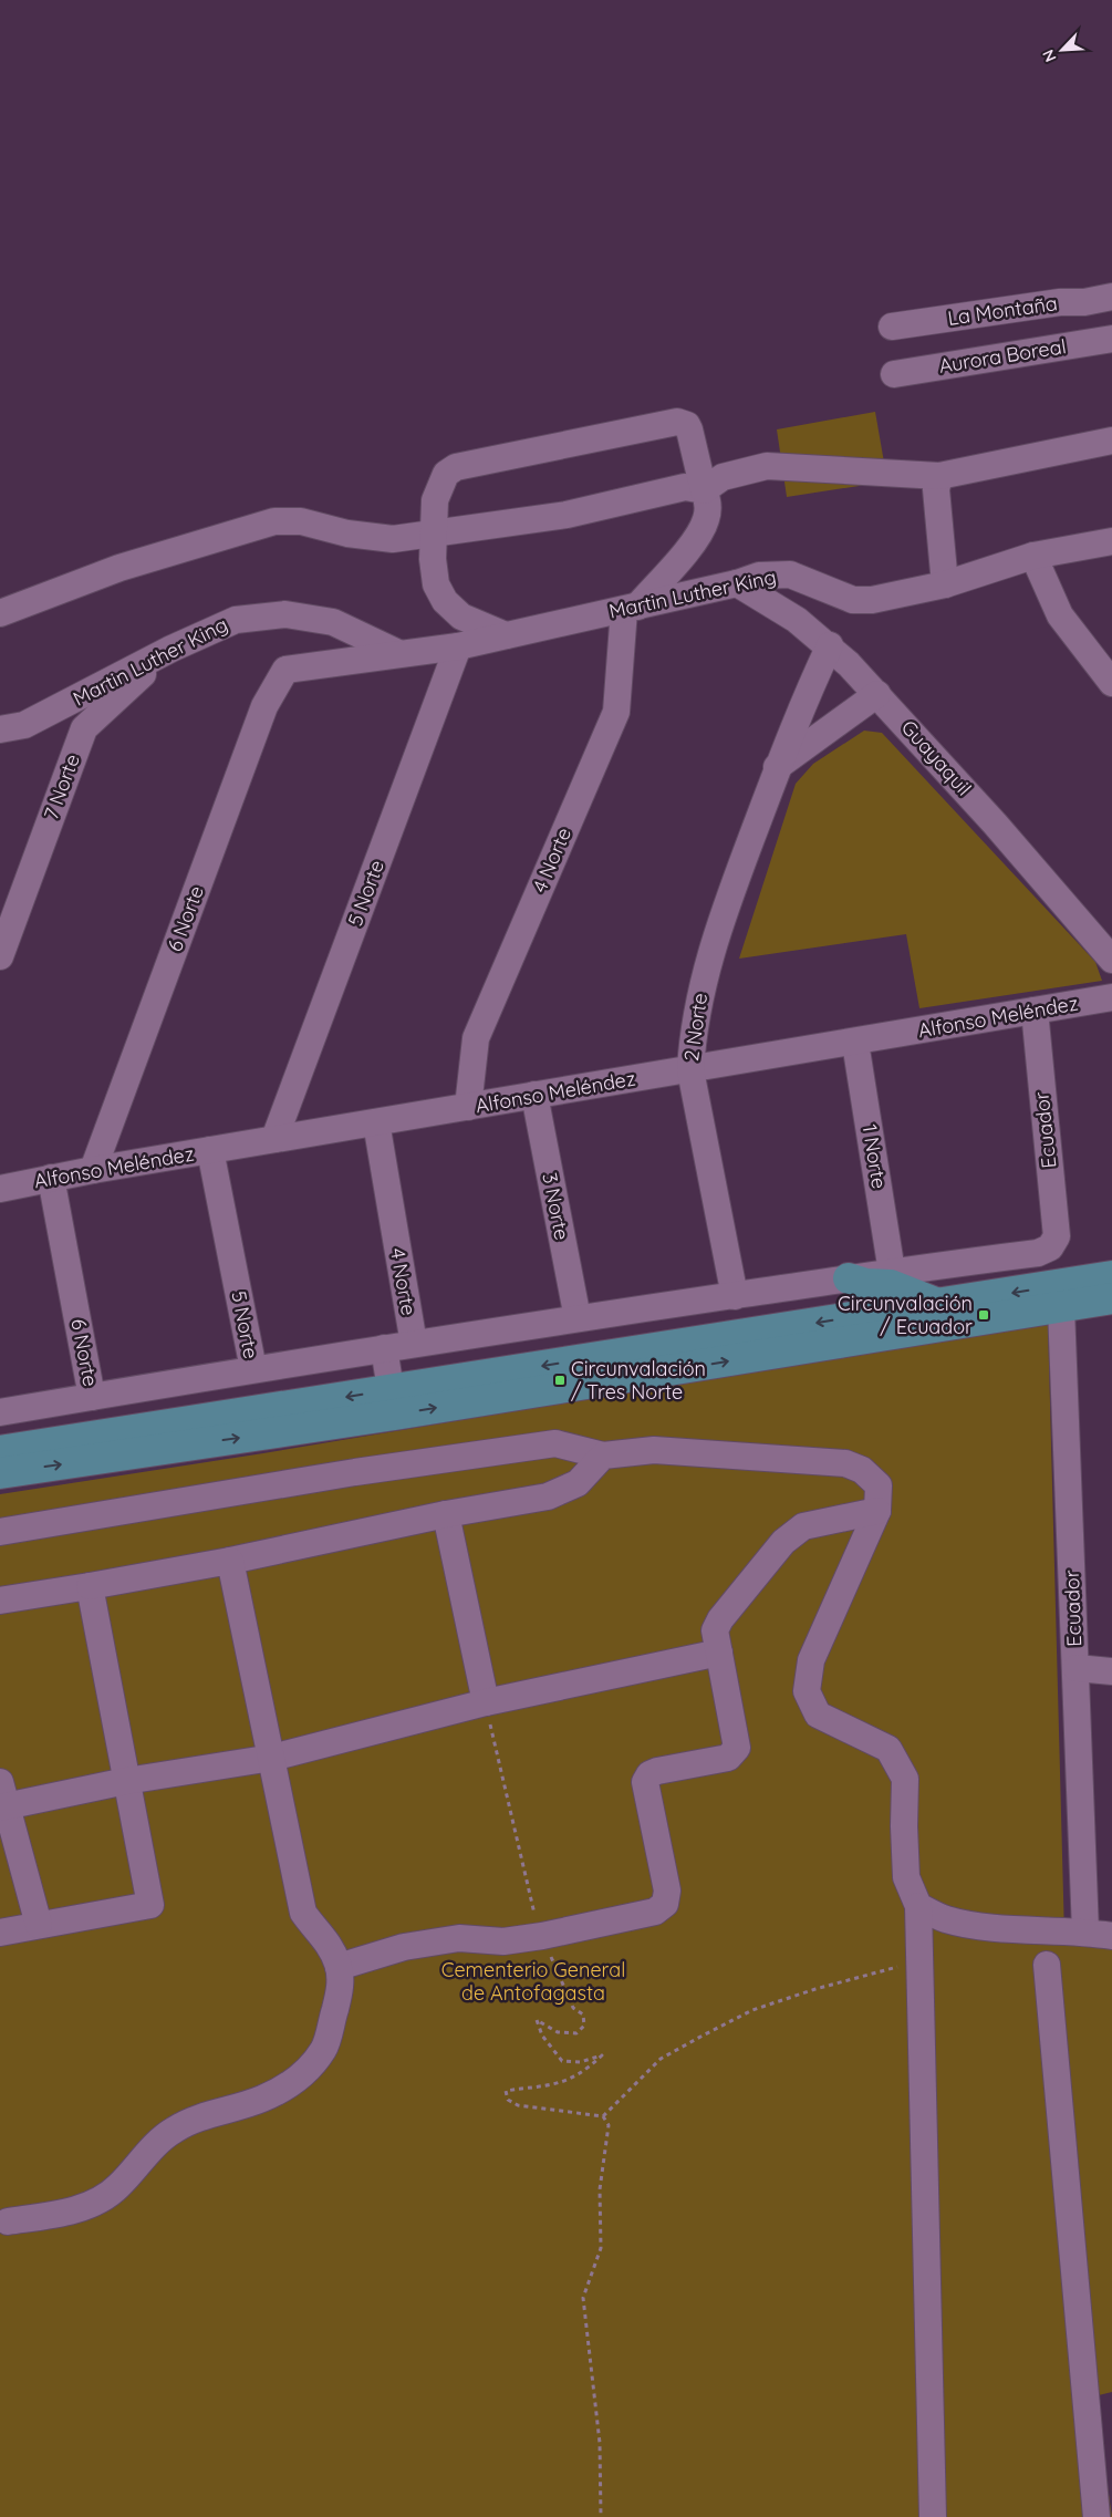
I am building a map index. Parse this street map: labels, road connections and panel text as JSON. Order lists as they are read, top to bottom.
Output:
{
  "streets": {
    "street": [
      "La Montaña",
      "Aurora Boreal",
      "Martin Luther King",
      "Guayaquil",
      "7 Norte",
      "4 Norte",
      "5 Norte",
      "6 Norte",
      "Alfonso Meléndez",
      "2 Norte",
      "Ecuador",
      "1 Norte",
      "3 Norte"
    ]
  },
  "crossings": [
    ["Martin Luther King", "Guayaquil"],
    ["Martin Luther King", "7 Norte"],
    ["Martin Luther King", "4 Norte"],
    ["Martin Luther King", "5 Norte"],
    ["Martin Luther King", "6 Norte"],
    ["Guayaquil", "2 Norte"],
    ["4 Norte", "Alfonso Meléndez"],
    ["5 Norte", "Alfonso Meléndez"],
    ["6 Norte", "Alfonso Meléndez"],
    ["Alfonso Meléndez", "2 Norte"],
    ["Alfonso Meléndez", "Ecuador"],
    ["Alfonso Meléndez", "1 Norte"],
    ["Alfonso Meléndez", "3 Norte"],
    ["Ecuador", "1 Norte"]
  ],
  "parks": ["Cementerio General de Antofagasta"],
  "places": {
    "transit": ["Circunvalación / Ecuador", "Circunvalación / Tres Norte"]
  },
  "north": "bottom left"
}
